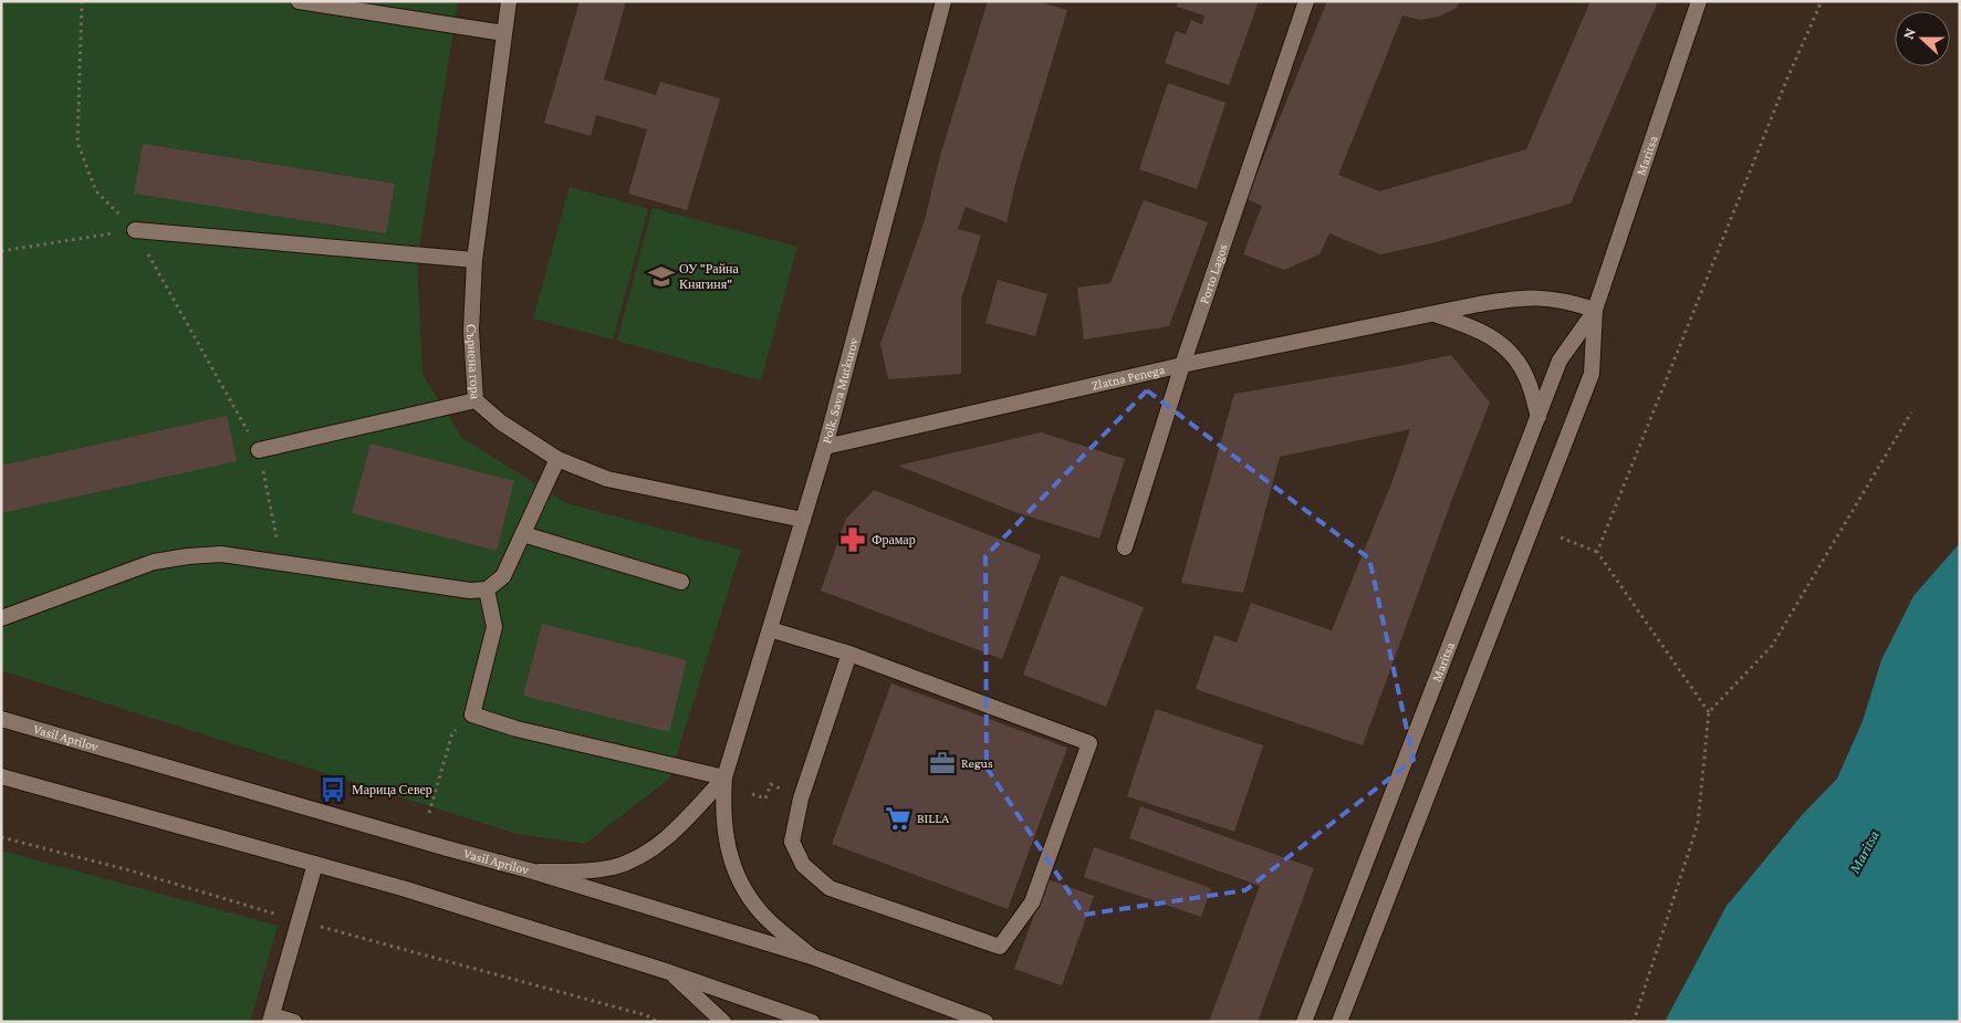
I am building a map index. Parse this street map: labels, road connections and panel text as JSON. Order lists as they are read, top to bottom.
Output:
{
  "streets": {
    "street": [
      "Maritsa",
      "Porto Lagos",
      "Сърнена гора",
      "Zlatna Penega",
      "Polk. Sava Mutkurov",
      "Vasil Aprilov"
    ]
  },
  "crossings": [
    ["Maritsa", "Zlatna Penega"],
    ["Porto Lagos", "Zlatna Penega"],
    ["Сърнена гора", "Polk. Sava Mutkurov"],
    ["Zlatna Penega", "Polk. Sava Mutkurov"]
  ],
  "water": ["Maritsa"],
  "places": {
    "school or university": ["ОУ \"Райна Княгиня\""],
    "pharmacy": ["Фрамар"],
    "office": ["Regus"],
    "bus stop": ["Марица Север"],
    "supermarket": ["BILLA"]
  },
  "north": "left"
}
